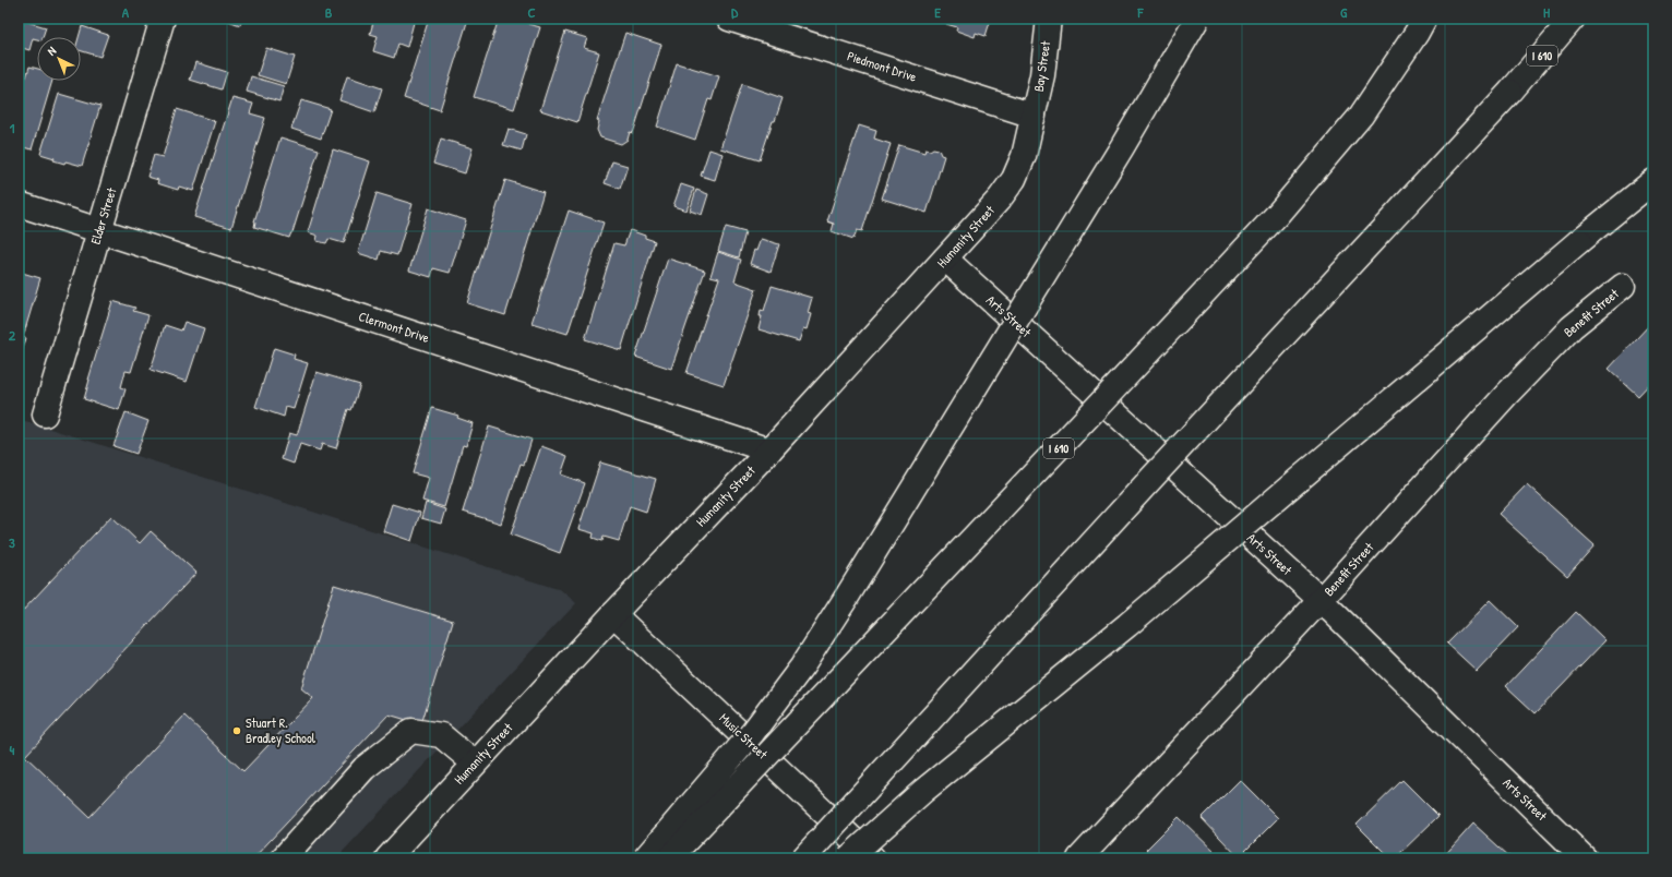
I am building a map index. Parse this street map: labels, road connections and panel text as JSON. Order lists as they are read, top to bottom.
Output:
{
  "streets": {
    "main road": [
      "I 610",
      "Piedmont Drive",
      "Bay Street",
      "Elder Street",
      "Humanity Street",
      "Benefit Street",
      "Arts Street",
      "Clermont Drive",
      "Music Street"
    ]
  },
  "crossings": [
    ["Piedmont Drive", "Bay Street"],
    ["Piedmont Drive", "Humanity Street"],
    ["Bay Street", "Humanity Street"],
    ["Elder Street", "Clermont Drive"],
    ["Humanity Street", "Arts Street"],
    ["Humanity Street", "Clermont Drive"],
    ["Humanity Street", "Music Street"],
    ["Benefit Street", "Arts Street"]
  ],
  "places": ["Stuart R. Bradley School"],
  "north": "top left",
  "grid": {
    "columns": [
      "A",
      "B",
      "C",
      "D",
      "E",
      "F",
      "G",
      "H"
    ],
    "rows": [
      "1",
      "2",
      "3",
      "4"
    ]
  }
}
